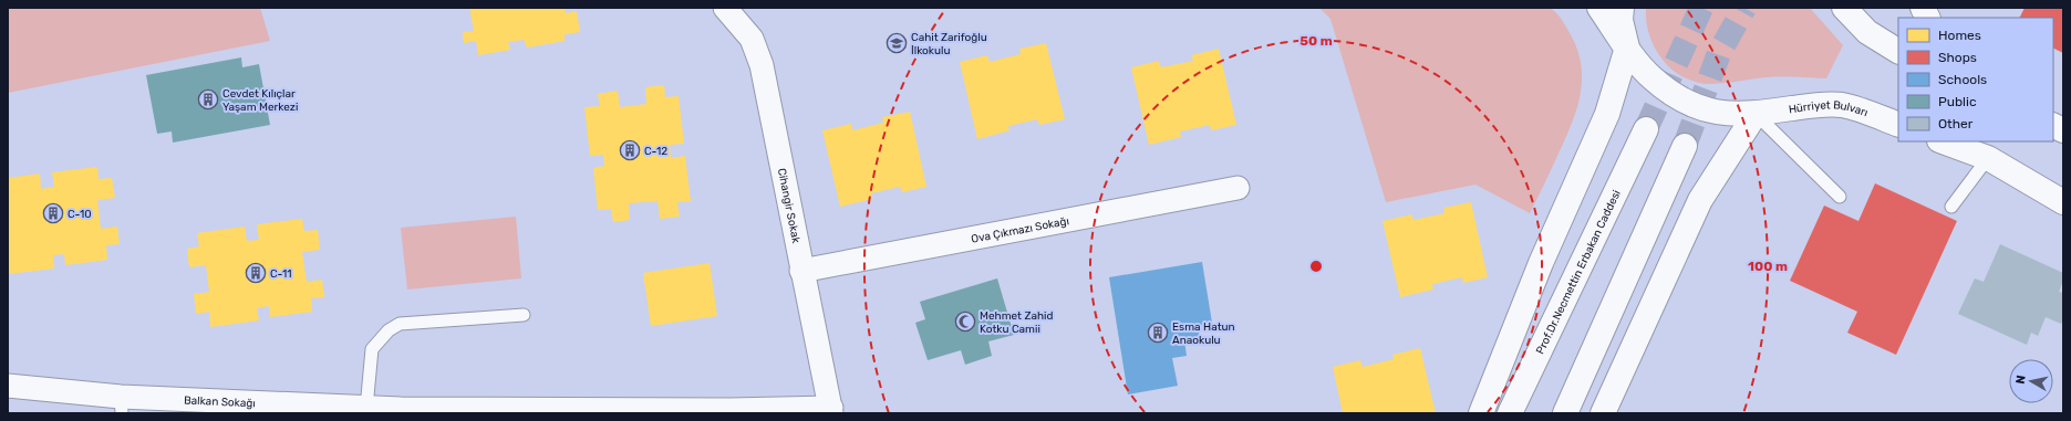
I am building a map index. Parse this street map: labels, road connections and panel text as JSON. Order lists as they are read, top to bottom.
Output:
{
  "streets": {
    "main road": ["Hürriyet Bulvarı", "Prof.Dr.Necmettin Erbakan Caddesi"],
    "street": ["Cihangir Sokak", "Ova Çıkmazı Sokağı", "Balkan Sokağı"]
  },
  "crossings": [
    ["Cihangir Sokak", "Ova Çıkmazı Sokağı"],
    ["Cihangir Sokak", "Balkan Sokağı"]
  ],
  "places": {
    "school or university": ["Cahit Zarifoğlu İlkokulu"],
    "building": [
      "Cevdet Kılıçlar Yaşam Merkezi",
      "C-12",
      "C-10",
      "C-11",
      "Esma Hatun Anaokulu"
    ],
    "mosque": ["Mehmet Zahid Kotku Camii"]
  },
  "legend": [
    "Homes",
    "Shops",
    "Schools",
    "Public",
    "Other"
  ],
  "north": "left",
  "rings": ["50 m", "100 m"]
}
